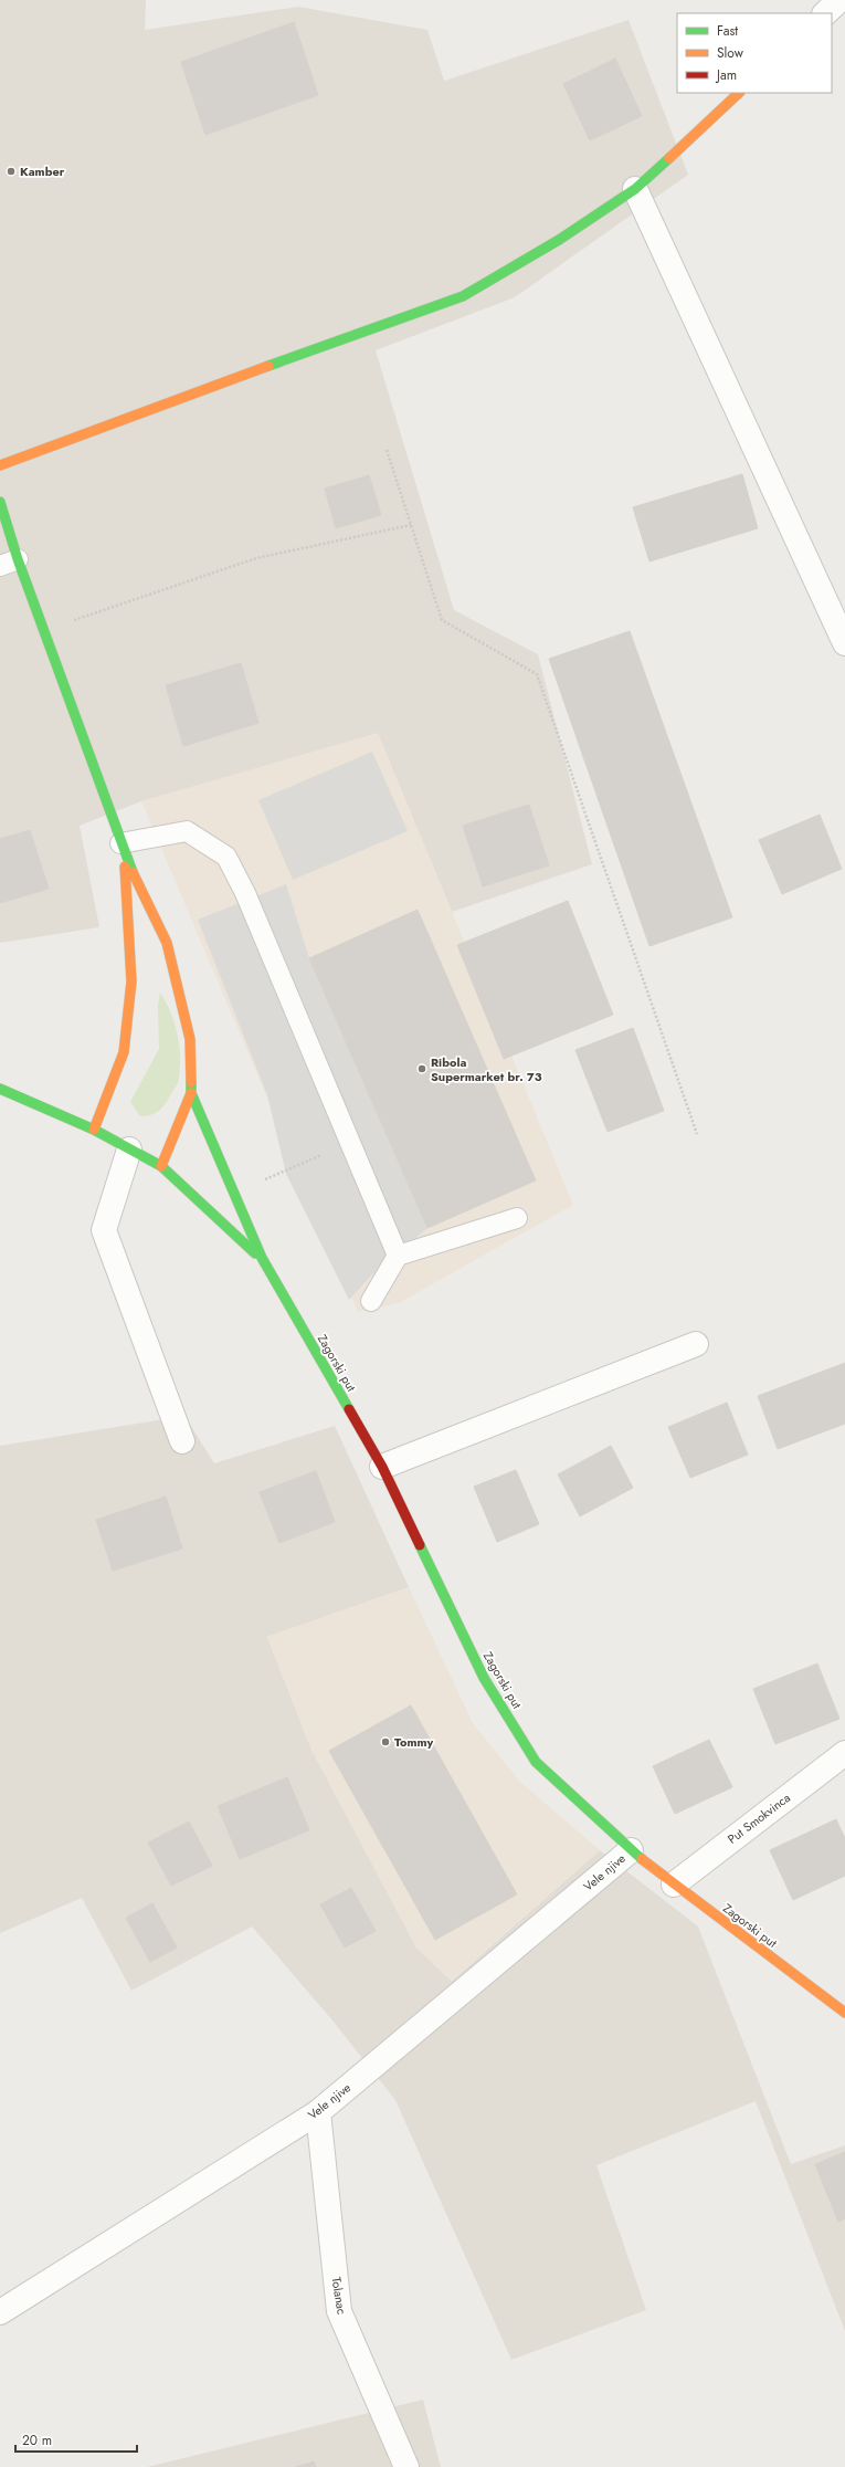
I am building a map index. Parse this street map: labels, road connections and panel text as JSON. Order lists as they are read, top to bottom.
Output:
{
  "streets": {
    "main road": ["Zagorski put"],
    "street": ["Put Smokvinca", "Vele njive", "Tolanac"]
  },
  "crossings": [
    ["Zagorski put", "Put Smokvinca"],
    ["Zagorski put", "Vele njive"],
    ["Vele njive", "Tolanac"]
  ],
  "places": ["Kamber", "Ribola Supermarket br. 73", "Tommy"],
  "legend": ["Fast", "Slow", "Jam"],
  "scale_bar": "20 m"
}
